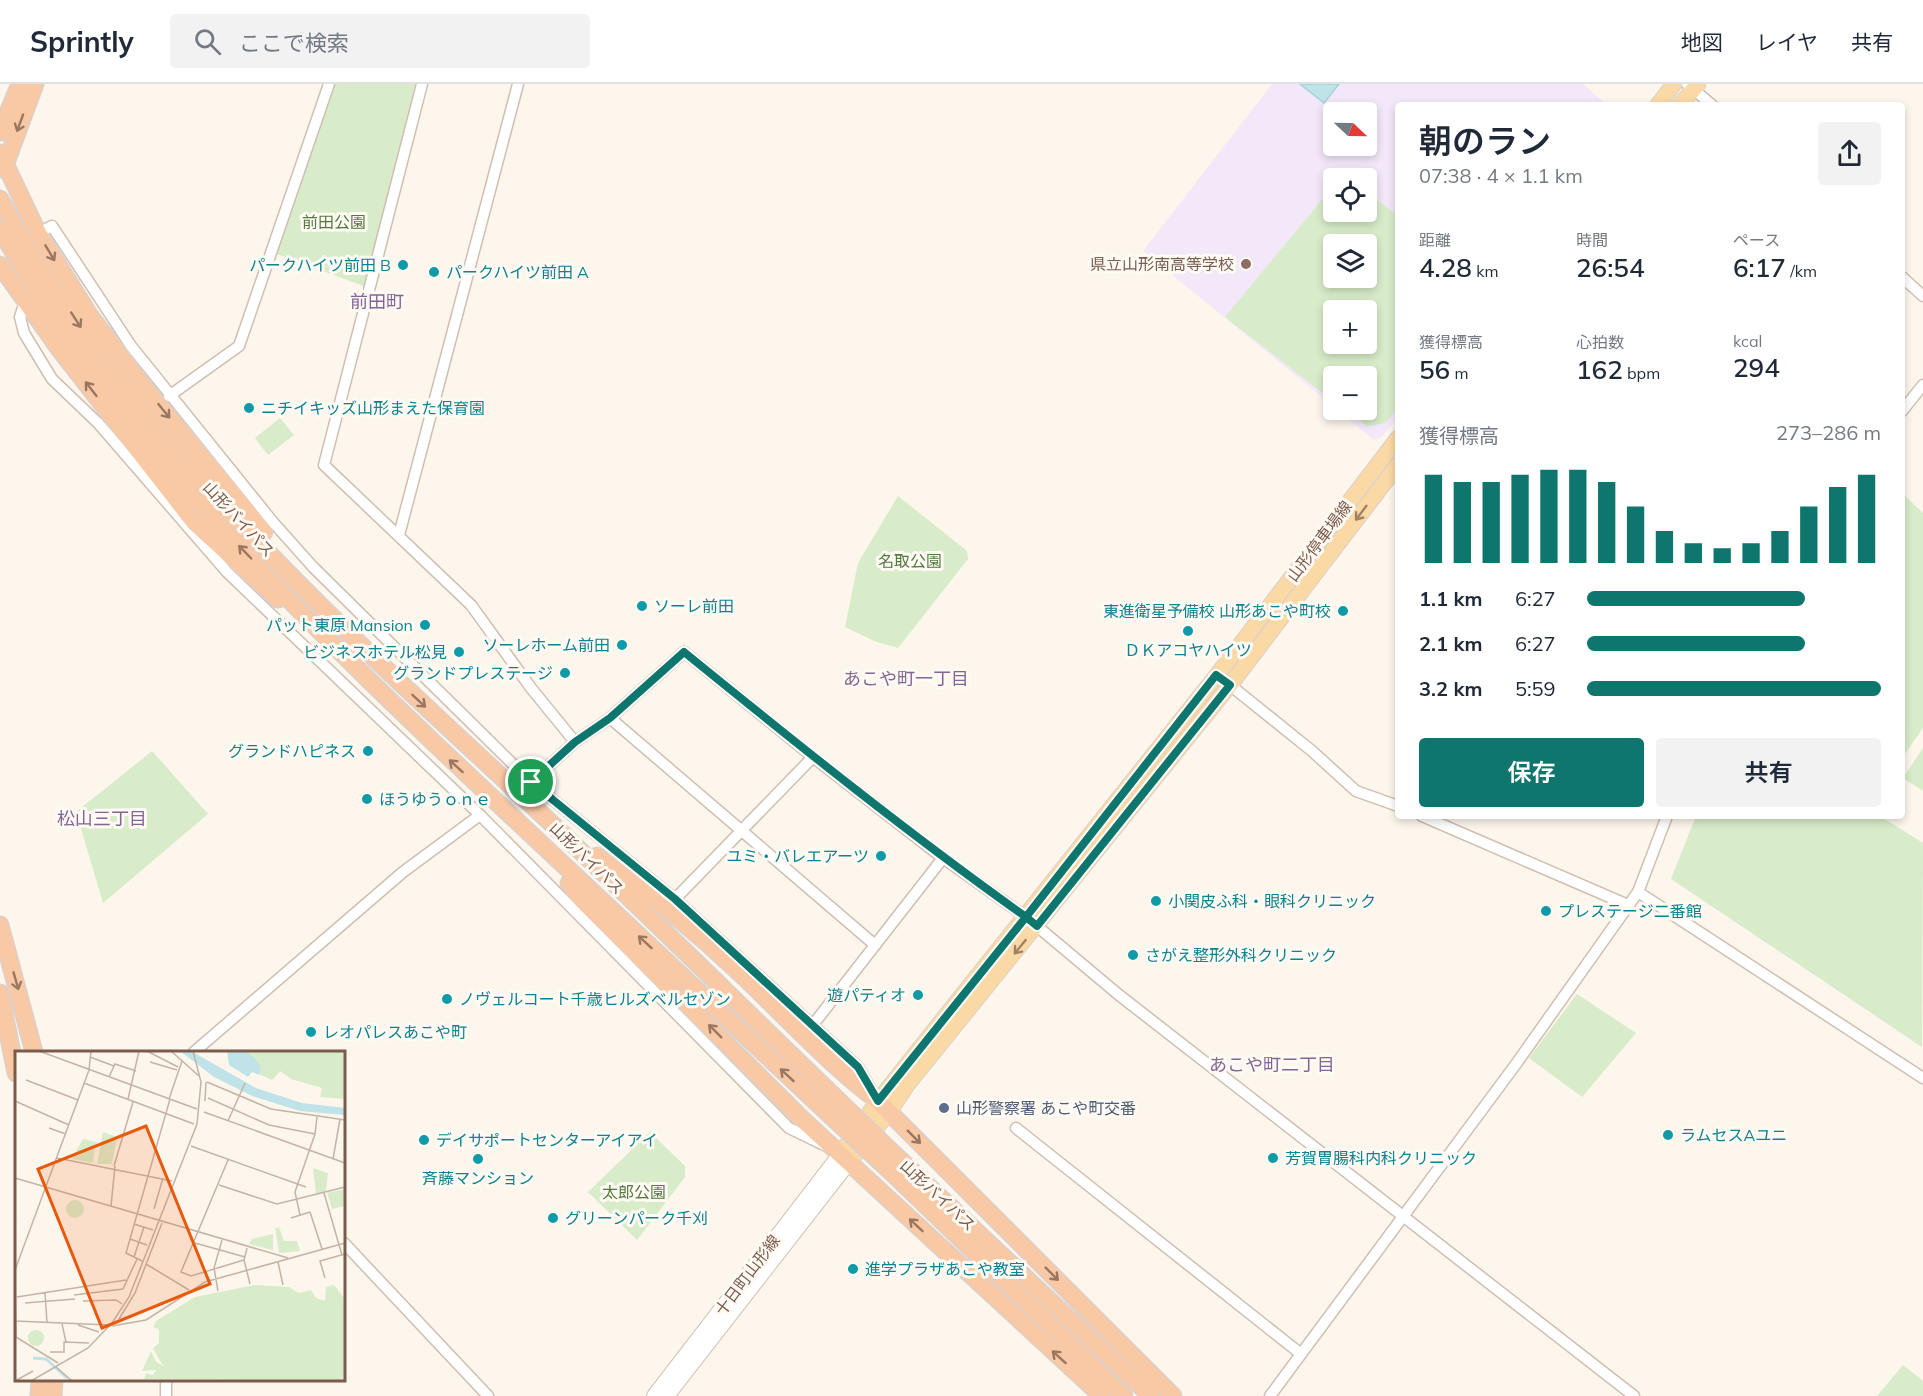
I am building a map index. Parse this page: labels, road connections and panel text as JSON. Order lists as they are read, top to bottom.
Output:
{
  "streets": {
    "highway": ["山形バイパス"],
    "main road": ["山形停車場線", "十日町山形線"]
  },
  "crossings": [
    ["山形停車場線", "十日町山形線"]
  ],
  "districts": [
    "前田町",
    "あこや町一丁目",
    "松山三丁目",
    "あこや町二丁目"
  ],
  "parks": ["前田公園", "名取公園", "太郎公園"],
  "places": [
    "県立山形南高等学校",
    "パークハイツ前田 B",
    "パークハイツ前田 A",
    "ニチイキッズ山形まえた保育園",
    "ソーレ前田",
    "東進衛星予備校 山形あこや町校",
    "パット東原 Mansion",
    "ＤＫアコヤハイツ",
    "ソーレホーム前田",
    "ビジネスホテル松見",
    "グランドプレステージ",
    "グランドハピネス",
    "ほうゆうｏｎｅ",
    "ユミ・バレエアーツ",
    "小関皮ふ科・眼科クリニック",
    "プレステージ二番館",
    "さがえ整形外科クリニック",
    "遊パティオ",
    "ノヴェルコート千歳ヒルズベルセゾン",
    "レオパレスあこや町",
    "山形警察署 あこや町交番",
    "ラムセスAユニ",
    "デイサポートセンターアイアイ",
    "芳賀胃腸科内科クリニック",
    "斉藤マンション",
    "グリーンパーク千刈",
    "進学プラザあこや教室"
  ],
  "north": "right",
  "page": {
    "header": "Sprintly",
    "search": "ここで検索",
    "nav": ["地図", "レイヤ", "共有"],
    "map_buttons": ["+", "−"],
    "heading": ["朝のラン", "07:38 · 4 × 1.1 km"],
    "stats": [
      ["距離", "4.28 km"],
      ["時間", "26:54"],
      ["ペース", "6:17 /km"],
      ["獲得標高", "56 m"],
      ["心拍数", "162 bpm"],
      ["kcal", "294"]
    ],
    "chart": ["獲得標高", "273–286 m"],
    "list": [
      {
        "name": "1.1 km",
        "note": "6:27"
      },
      {
        "name": "2.1 km",
        "note": "6:27"
      },
      {
        "name": "3.2 km",
        "note": "5:59"
      }
    ],
    "buttons": ["保存", "共有"]
  }
}
